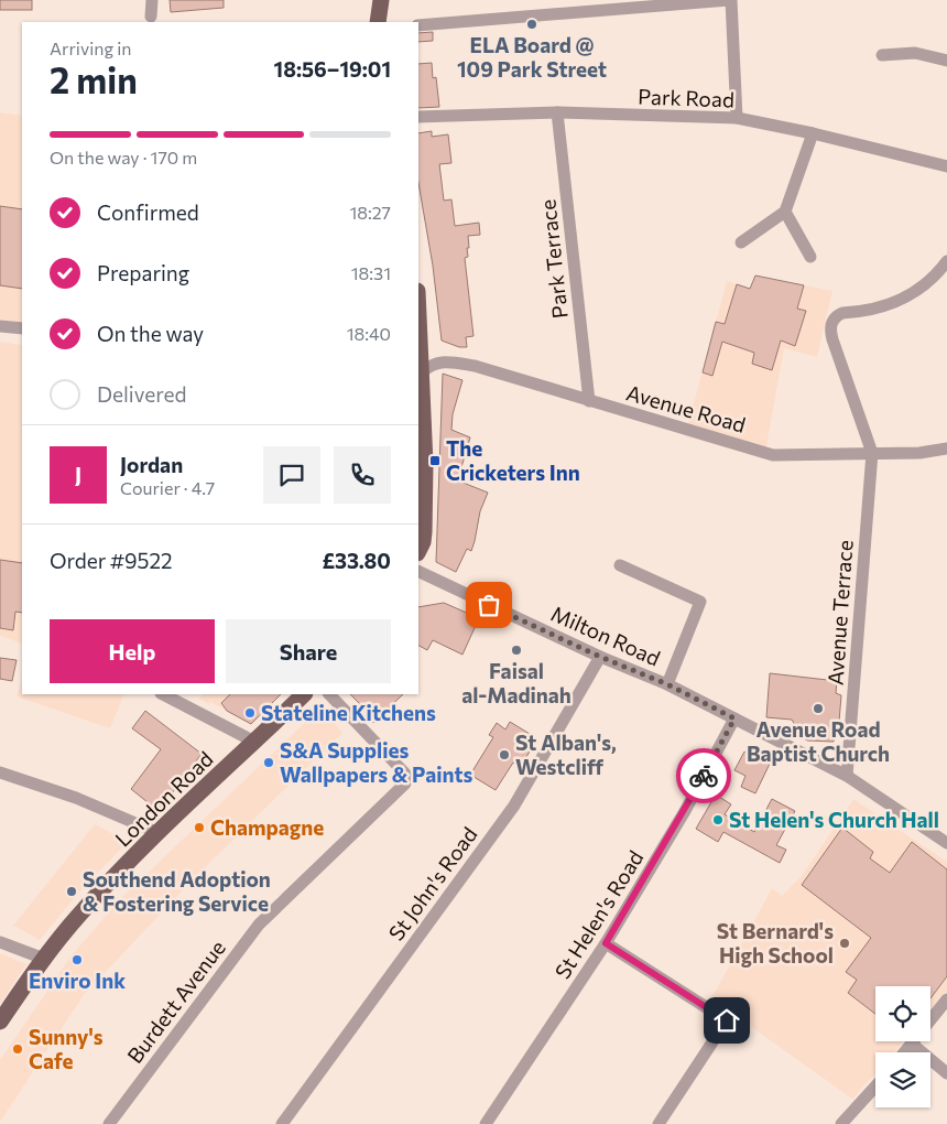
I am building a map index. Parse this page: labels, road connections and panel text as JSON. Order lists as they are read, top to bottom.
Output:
{
  "streets": {
    "main road": ["London Road"],
    "street": [
      "Park Road",
      "Park Terrace",
      "Avenue Road",
      "Avenue Terrace",
      "Milton Road",
      "St John's Road",
      "St Helen's Road",
      "Burdett Avenue"
    ]
  },
  "crossings": [
    ["Park Road", "Park Terrace"],
    ["Park Terrace", "Avenue Road"],
    ["Avenue Road", "Avenue Terrace"],
    ["Avenue Terrace", "Milton Road"],
    ["Milton Road", "St John's Road"],
    ["Milton Road", "St Helen's Road"]
  ],
  "places": {
    "other": [
      "ELA Board @ 109 Park Street",
      "Faisal al-Madinah",
      "Avenue Road Baptist Church",
      "Stateline Kitchens",
      "St Alban's, Westcliff",
      "S&A Supplies Wallpapers & Paints",
      "St Helen's Church Hall",
      "Champagne",
      "Southend Adoption & Fostering Service",
      "St Bernard's High School",
      "Enviro Ink",
      "Sunny's Cafe"
    ],
    "transit": ["The Cricketers Inn"]
  },
  "page": {
    "heading": ["2 min", "Arriving in", "18:56–19:01"],
    "panel": [
      "Jordan",
      "Courier · 4.7",
      "Order #9522",
      "£33.80"
    ],
    "bar": "On the way · 170 m",
    "list": [
      ["Confirmed", "18:27"],
      ["Preparing", "18:31"],
      ["On the way", "18:40"],
      "Delivered"
    ],
    "round": "J",
    "buttons": ["Help", "Share"]
  }
}
